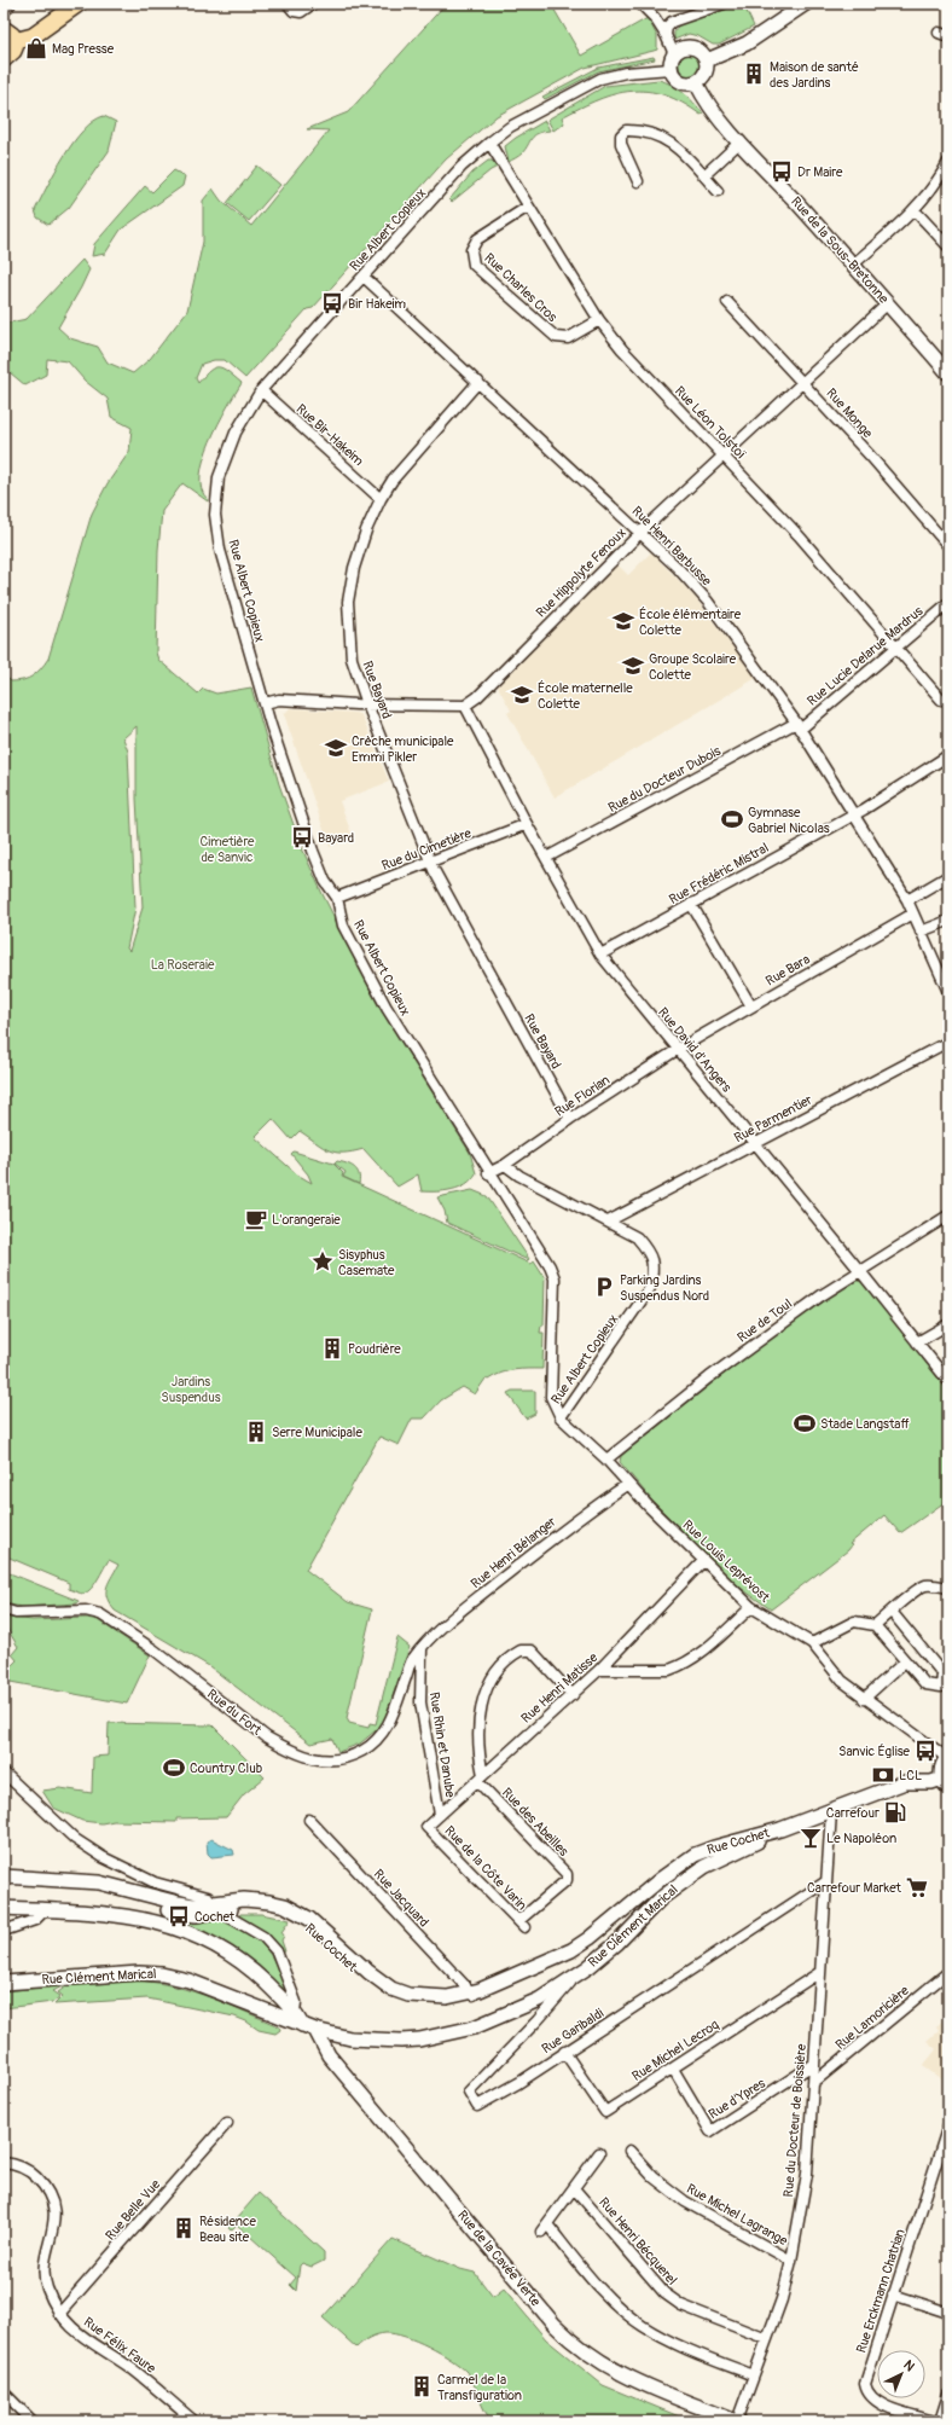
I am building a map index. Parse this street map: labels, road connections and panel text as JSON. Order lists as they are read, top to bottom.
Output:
{
  "streets": {
    "street": [
      "Rue Albert Copieux",
      "Rue de la Sous-Bretonne",
      "Rue Charles Cros",
      "Rue Monge",
      "Rue Léon Tolstoï",
      "Rue Bir-Hakeim",
      "Rue Henri Barbusse",
      "Rue Hippolyte Fenoux",
      "Rue Lucie Delarue Mardrus",
      "Rue Bayard",
      "Rue du Docteur Dubois",
      "Rue du Cimetière",
      "Rue Frédéric Mistral",
      "Rue Bara",
      "Rue David d'Angers",
      "Rue Florian",
      "Rue Parmentier",
      "Rue de Toul",
      "Rue Henri Bélanger",
      "Rue Louis Leprévost",
      "Rue Henri Matisse",
      "Rue du Fort",
      "Rue Rhin et Danube",
      "Rue des Abeilles",
      "Rue Cochet",
      "Rue de la Côte Varin",
      "Rue Jacquard",
      "Rue Clément Marical",
      "Rue Lamoricière",
      "Rue Garibaldi",
      "Rue Michel Lecroq",
      "Rue d'Ypres",
      "Rue du Docteur de Boissière",
      "Rue Belle Vue",
      "Rue Michel Lagrange",
      "Rue Henri Bécquerel",
      "Rue de la Cavée Verte",
      "Rue Erckmann Chatrian",
      "Rue Félix Faure"
    ]
  },
  "crossings": [
    ["Rue Albert Copieux", "Rue de la Sous-Bretonne"],
    ["Rue Albert Copieux", "Rue Léon Tolstoï"],
    ["Rue Albert Copieux", "Rue Bir-Hakeim"],
    ["Rue Albert Copieux", "Rue Henri Barbusse"],
    ["Rue Albert Copieux", "Rue du Cimetière"],
    ["Rue Albert Copieux", "Rue Florian"],
    ["Rue Albert Copieux", "Rue Parmentier"],
    ["Rue Albert Copieux", "Rue de Toul"],
    ["Rue Albert Copieux", "Rue Henri Bélanger"],
    ["Rue Albert Copieux", "Rue Louis Leprévost"],
    ["Rue de la Sous-Bretonne", "Rue Hippolyte Fenoux"],
    ["Rue Charles Cros", "Rue Léon Tolstoï"],
    ["Rue Monge", "Rue Hippolyte Fenoux"],
    ["Rue Léon Tolstoï", "Rue Hippolyte Fenoux"],
    ["Rue Léon Tolstoï", "Rue Lucie Delarue Mardrus"],
    ["Rue Bir-Hakeim", "Rue Bayard"],
    ["Rue Henri Barbusse", "Rue Hippolyte Fenoux"],
    ["Rue Henri Barbusse", "Rue Lucie Delarue Mardrus"],
    ["Rue Henri Barbusse", "Rue Bayard"],
    ["Rue Henri Barbusse", "Rue du Docteur Dubois"],
    ["Rue Henri Barbusse", "Rue Frédéric Mistral"],
    ["Rue Henri Barbusse", "Rue Bara"],
    ["Rue Hippolyte Fenoux", "Rue David d'Angers"],
    ["Rue Lucie Delarue Mardrus", "Rue du Docteur Dubois"],
    ["Rue Bayard", "Rue du Cimetière"],
    ["Rue Bayard", "Rue Florian"],
    ["Rue du Docteur Dubois", "Rue David d'Angers"],
    ["Rue du Cimetière", "Rue David d'Angers"],
    ["Rue Frédéric Mistral", "Rue David d'Angers"],
    ["Rue Bara", "Rue David d'Angers"],
    ["Rue Bara", "Rue Florian"],
    ["Rue David d'Angers", "Rue Florian"],
    ["Rue David d'Angers", "Rue Parmentier"],
    ["Rue David d'Angers", "Rue de Toul"],
    ["Rue Henri Bélanger", "Rue Louis Leprévost"],
    ["Rue Henri Bélanger", "Rue du Fort"],
    ["Rue Henri Bélanger", "Rue Rhin et Danube"],
    ["Rue Louis Leprévost", "Rue Henri Matisse"],
    ["Rue Henri Matisse", "Rue Rhin et Danube"],
    ["Rue Henri Matisse", "Rue des Abeilles"],
    ["Rue Henri Matisse", "Rue de la Côte Varin"],
    ["Rue du Fort", "Rue Rhin et Danube"],
    ["Rue des Abeilles", "Rue de la Côte Varin"],
    ["Rue Cochet", "Rue Jacquard"],
    ["Rue Cochet", "Rue Clément Marical"],
    ["Rue Cochet", "Rue du Docteur de Boissière"],
    ["Rue Clément Marical", "Rue Garibaldi"],
    ["Rue Clément Marical", "Rue de la Cavée Verte"],
    ["Rue Lamoricière", "Rue du Docteur de Boissière"],
    ["Rue Garibaldi", "Rue Michel Lecroq"],
    ["Rue Garibaldi", "Rue du Docteur de Boissière"],
    ["Rue Michel Lecroq", "Rue d'Ypres"],
    ["Rue Michel Lecroq", "Rue du Docteur de Boissière"],
    ["Rue d'Ypres", "Rue du Docteur de Boissière"],
    ["Rue du Docteur de Boissière", "Rue Michel Lagrange"],
    ["Rue du Docteur de Boissière", "Rue Henri Bécquerel"],
    ["Rue du Docteur de Boissière", "Rue de la Cavée Verte"],
    ["Rue Belle Vue", "Rue Félix Faure"]
  ],
  "parks": ["Cimetière de Sanvic", "La Roseraie", "Jardins Suspendus"],
  "places": {
    "shop": ["Mag Presse"],
    "building": [
      "Maison de santé des Jardins",
      "Poudrière",
      "Serre Municipale",
      "Résidence Beau site",
      "Carmel de la Transfiguration"
    ],
    "bus stop": [
      "Dr Maire",
      "Bir Hakeim",
      "Bayard",
      "Sanvic Église",
      "Cochet"
    ],
    "school or university": [
      "École élémentaire Colette",
      "Groupe Scolaire Colette",
      "École maternelle Colette",
      "Crèche municipale Emmi Pikler"
    ],
    "sports": ["Gymnase Gabriel Nicolas", "Stade Langstaff", "Country Club"],
    "cafe": ["L'orangeraie"],
    "place": ["Sisyphus Casemate"],
    "parking": ["Parking Jardins Suspendus Nord"],
    "bank": ["LCL"],
    "fuel station": ["Carrefour"],
    "bar": ["Le Napoléon"],
    "supermarket": ["Carrefour Market"]
  },
  "north": "top right"
}
